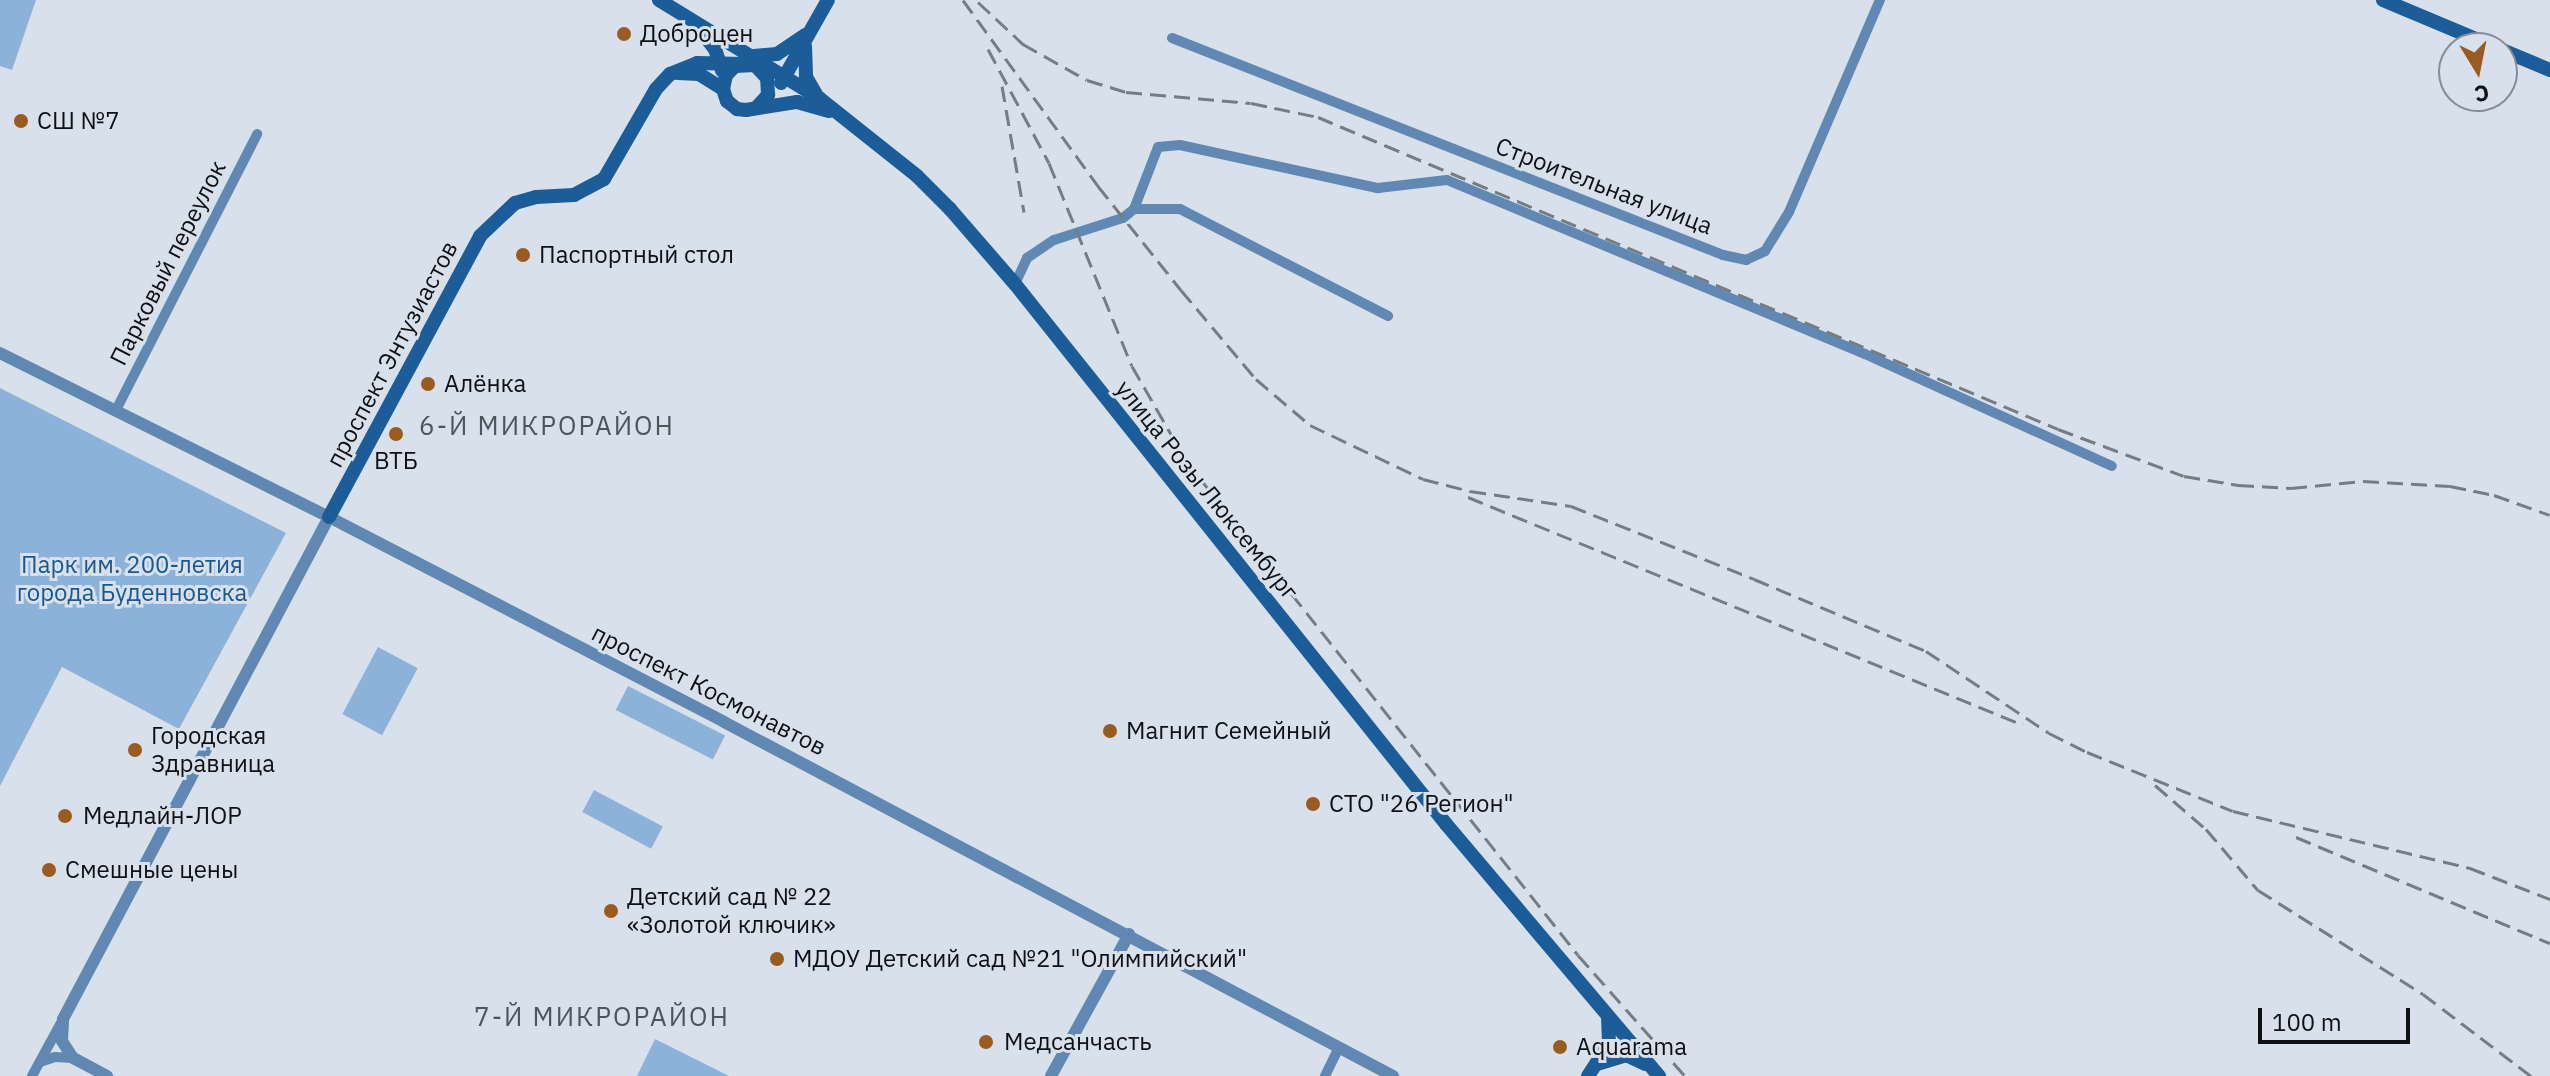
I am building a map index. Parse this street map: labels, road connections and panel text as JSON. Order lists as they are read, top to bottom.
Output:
{
  "streets": {
    "main road": ["проспект Энтузиастов", "улица Розы Люксембург"],
    "street": ["Строительная улица", "Парковый переулок", "проспект Космонавтов"]
  },
  "crossings": [
    ["Парковый переулок", "проспект Космонавтов"],
    ["проспект Энтузиастов", "проспект Космонавтов"]
  ],
  "districts": ["6-Й МИКРОРАЙОН", "7-Й МИКРОРАЙОН"],
  "parks": ["Парк им. 200-летия города Буденновска"],
  "places": [
    "Доброцен",
    "СШ №7",
    "Паспортный стол",
    "Алёнка",
    "ВТБ",
    "Магнит Семейный",
    "Городская Здравница",
    "СТО \"26 Регион\"",
    "Медлайн-ЛОР",
    "Смешные цены",
    "Детский сад № 22 «Золотой ключик»",
    "МДОУ Детский сад №21 \"Олимпийский\"",
    "Медсанчасть",
    "Aquarama"
  ],
  "scale_bar": "100 m",
  "north": "bottom"
}
